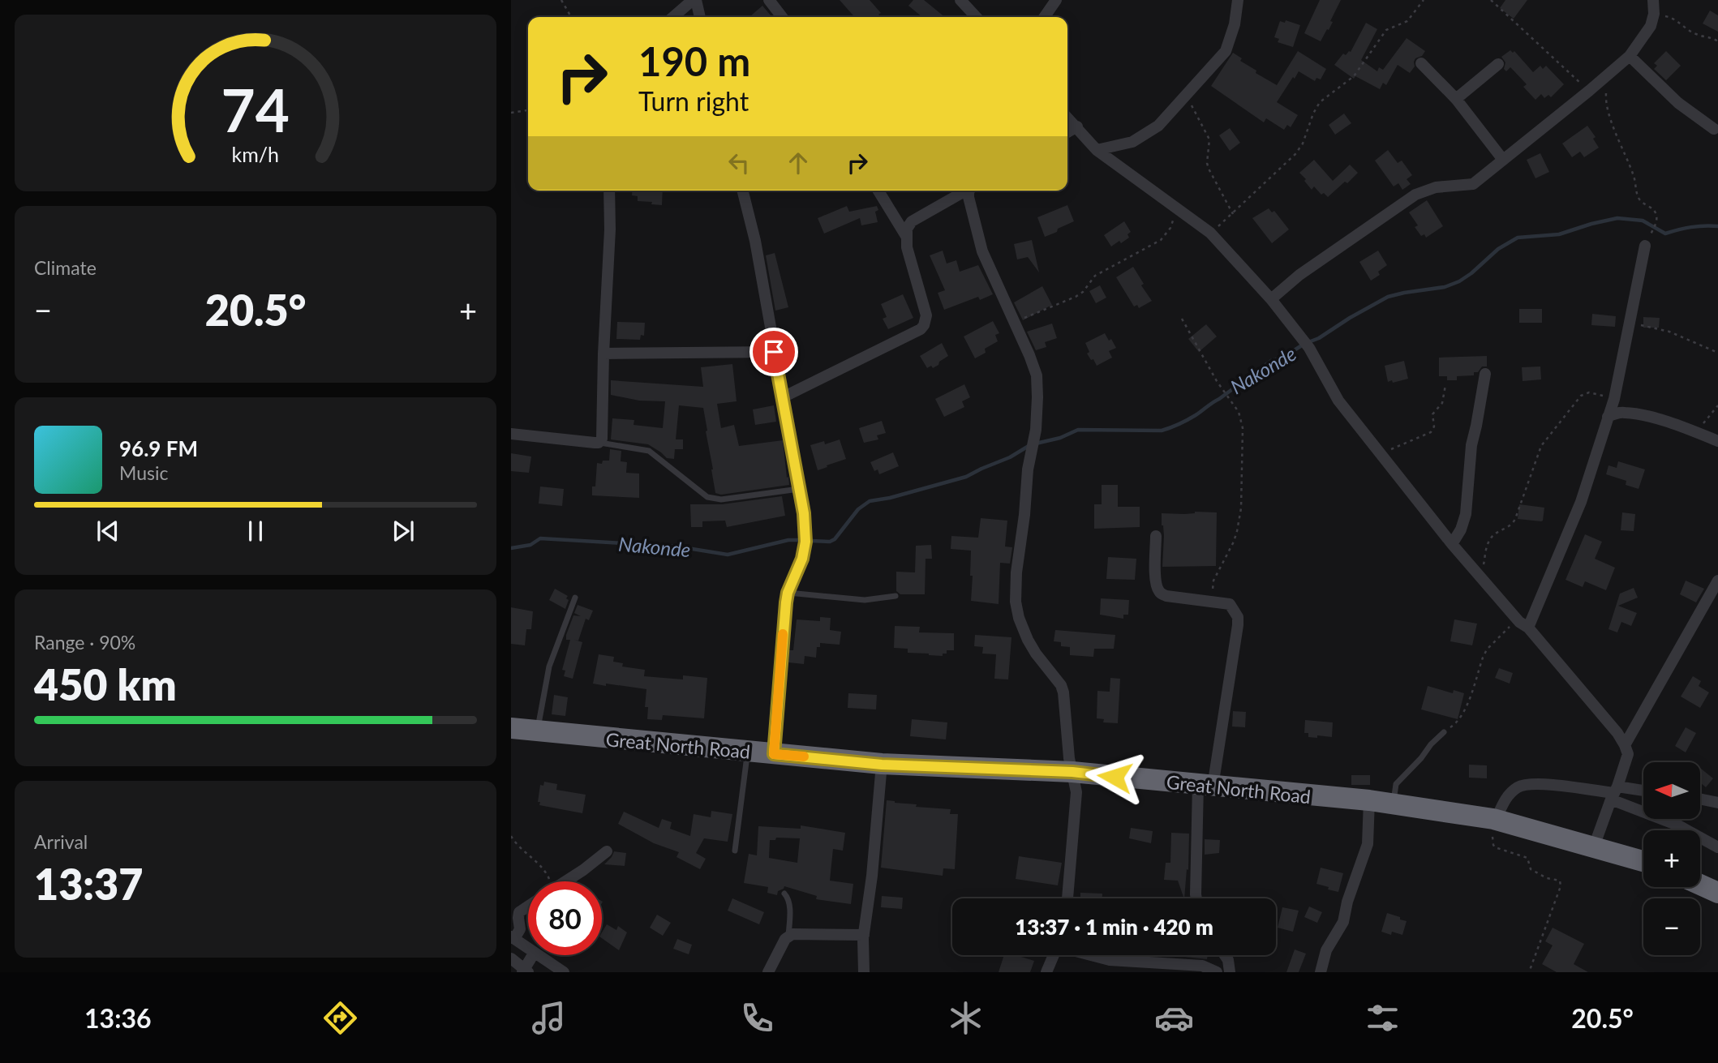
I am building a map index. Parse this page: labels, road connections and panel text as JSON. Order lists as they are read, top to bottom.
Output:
{
  "streets": {
    "highway": ["Great North Road"]
  },
  "water": ["Nakonde"],
  "north": "left",
  "page": {
    "turn": ["190 m", "Turn right"],
    "tile": [
      "Climate",
      ["Range · 90%", "450 km"],
      ["Arrival", "13:37"]
    ],
    "heat": ["−", "20.5°", "+"],
    "song": ["96.9 FM", "Music"],
    "map_buttons": ["+", "−"],
    "limit": "80",
    "trip": "13:37 · 1 min · 420 m",
    "tabs": ["13:36", "20.5°"],
    "gauge": ["74", "km/h"]
  }
}
